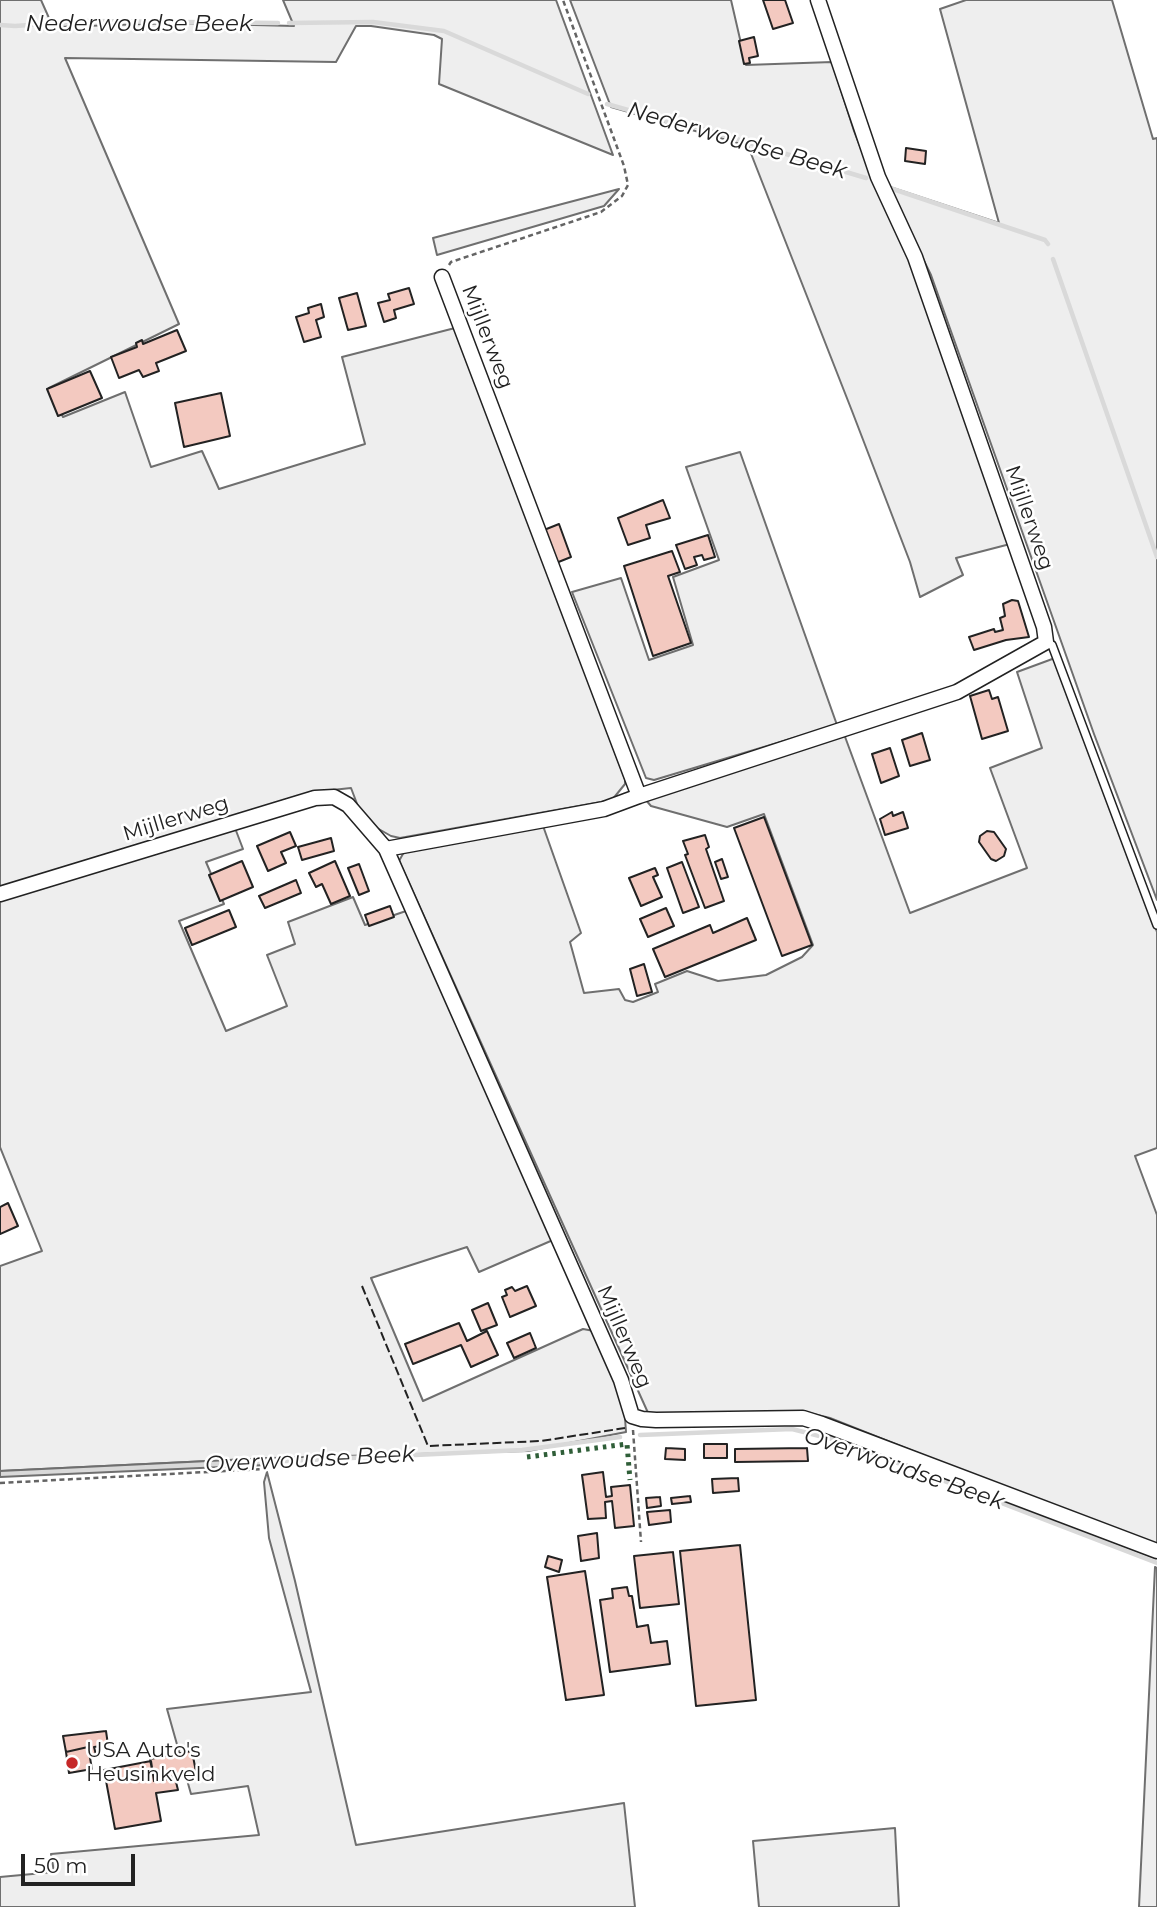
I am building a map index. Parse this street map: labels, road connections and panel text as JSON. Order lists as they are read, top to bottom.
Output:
{
  "streets": {
    "street": ["Mijllerweg"]
  },
  "water": ["Nederwoudse Beek", "Overwoudse Beek"],
  "places": ["USA Auto's Heusinkveld"],
  "scale_bar": "50 m"
}
